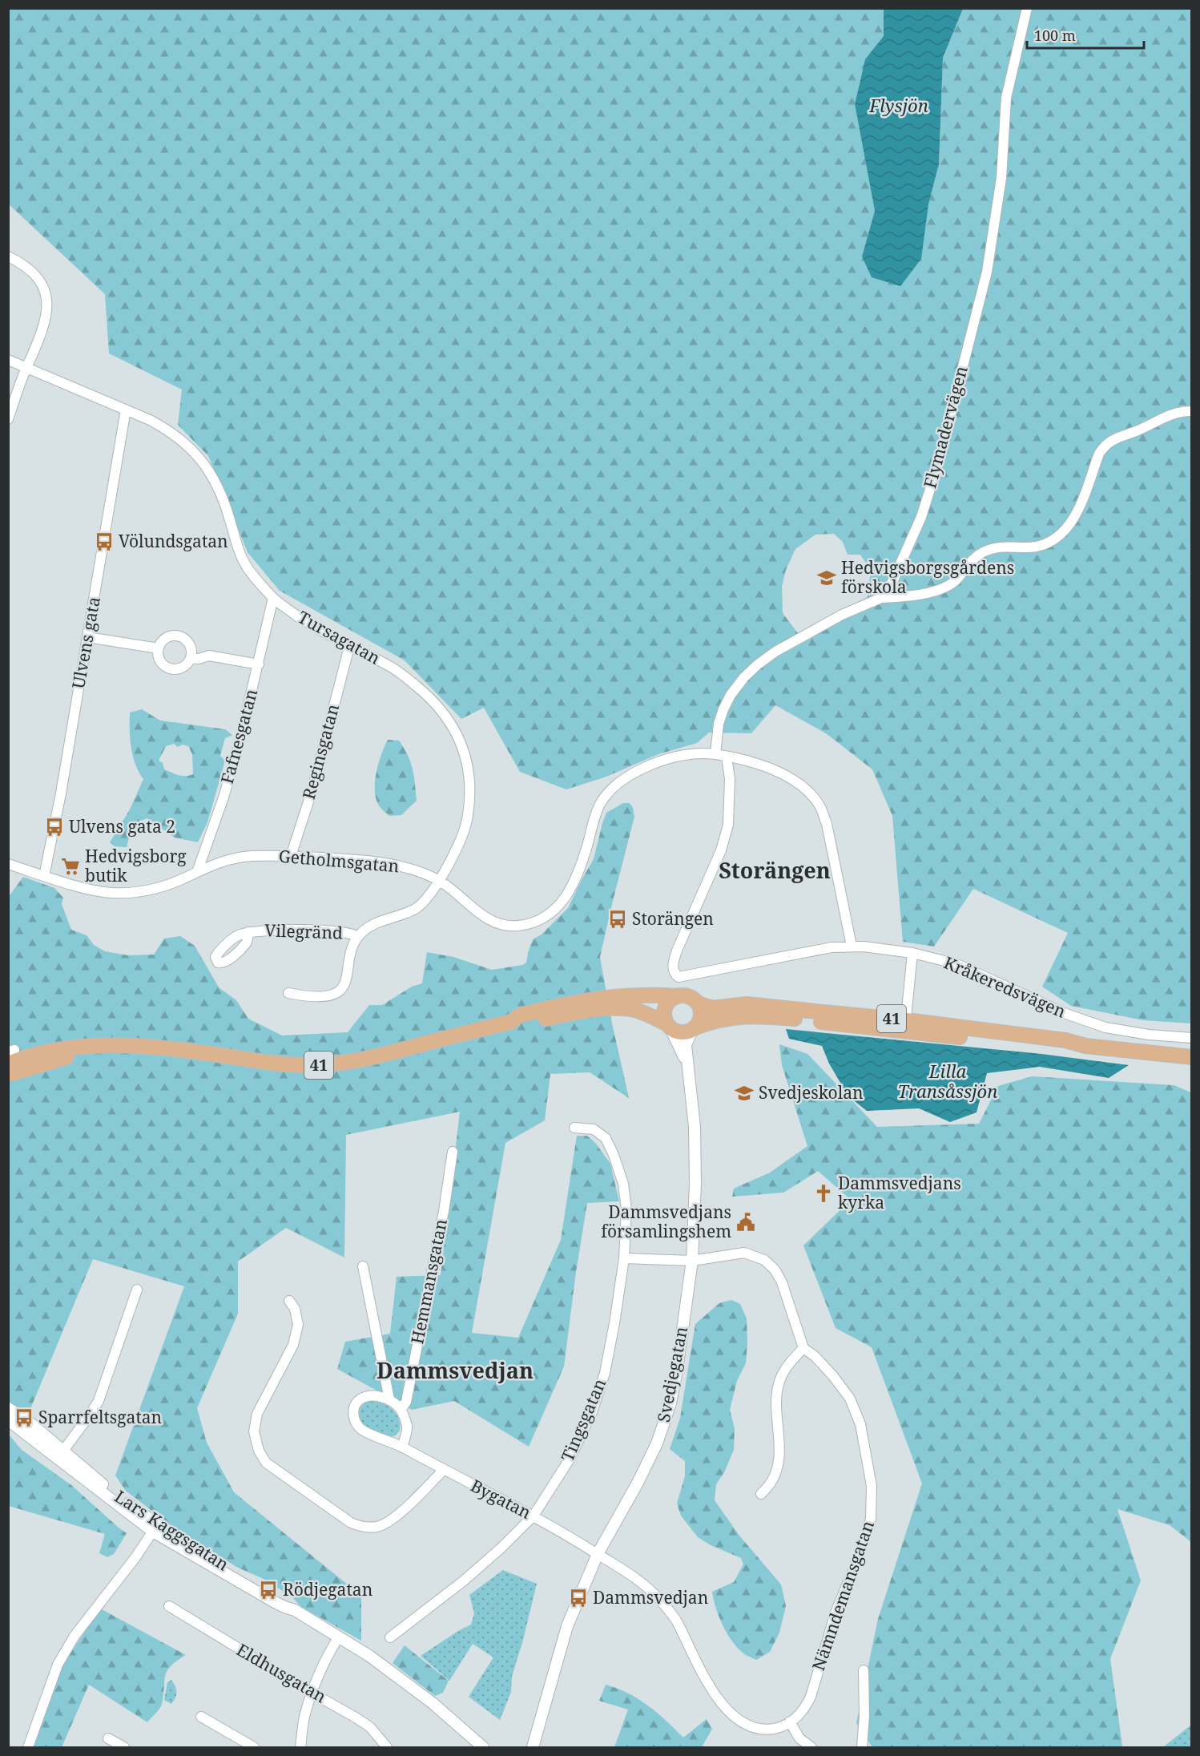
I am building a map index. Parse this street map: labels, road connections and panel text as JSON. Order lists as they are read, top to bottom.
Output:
{
  "streets": {
    "main road": ["41"],
    "street": [
      "Flymadervägen",
      "Tursagatan",
      "Ulvens gata",
      "Fafnesgatan",
      "Reginsgatan",
      "Getholmsgatan",
      "Vilegränd",
      "Kråkeredsvägen",
      "Hemmansgatan",
      "Svedjegatan",
      "Tingsgatan",
      "Bygatan",
      "Lars Kaggsgatan",
      "Nämndemansgatan",
      "Eldhusgatan"
    ]
  },
  "crossings": [
    ["Tursagatan", "Ulvens gata"],
    ["Tursagatan", "Fafnesgatan"],
    ["Tursagatan", "Reginsgatan"],
    ["Tursagatan", "Getholmsgatan"],
    ["Tursagatan", "Vilegränd"],
    ["Ulvens gata", "Getholmsgatan"],
    ["Fafnesgatan", "Getholmsgatan"],
    ["Reginsgatan", "Getholmsgatan"],
    ["Getholmsgatan", "Kråkeredsvägen"],
    ["41", "Svedjegatan"],
    ["Svedjegatan", "Bygatan"],
    ["Svedjegatan", "Nämndemansgatan"],
    ["Tingsgatan", "Bygatan"],
    ["Bygatan", "Nämndemansgatan"]
  ],
  "districts": ["Storängen", "Dammsvedjan"],
  "water": ["Flysjön", "Lilla Transåssjön"],
  "places": {
    "bus stop": [
      "Völundsgatan",
      "Ulvens gata 2",
      "Storängen",
      "Sparrfeltsgatan",
      "Rödjegatan",
      "Dammsvedjan"
    ],
    "school or university": ["Hedvigsborgsgårdens förskola", "Svedjeskolan"],
    "supermarket": ["Hedvigsborg butik"],
    "church": ["Dammsvedjans kyrka"],
    "public building": ["Dammsvedjans församlingshem"]
  },
  "scale_bar": "100 m"
}
